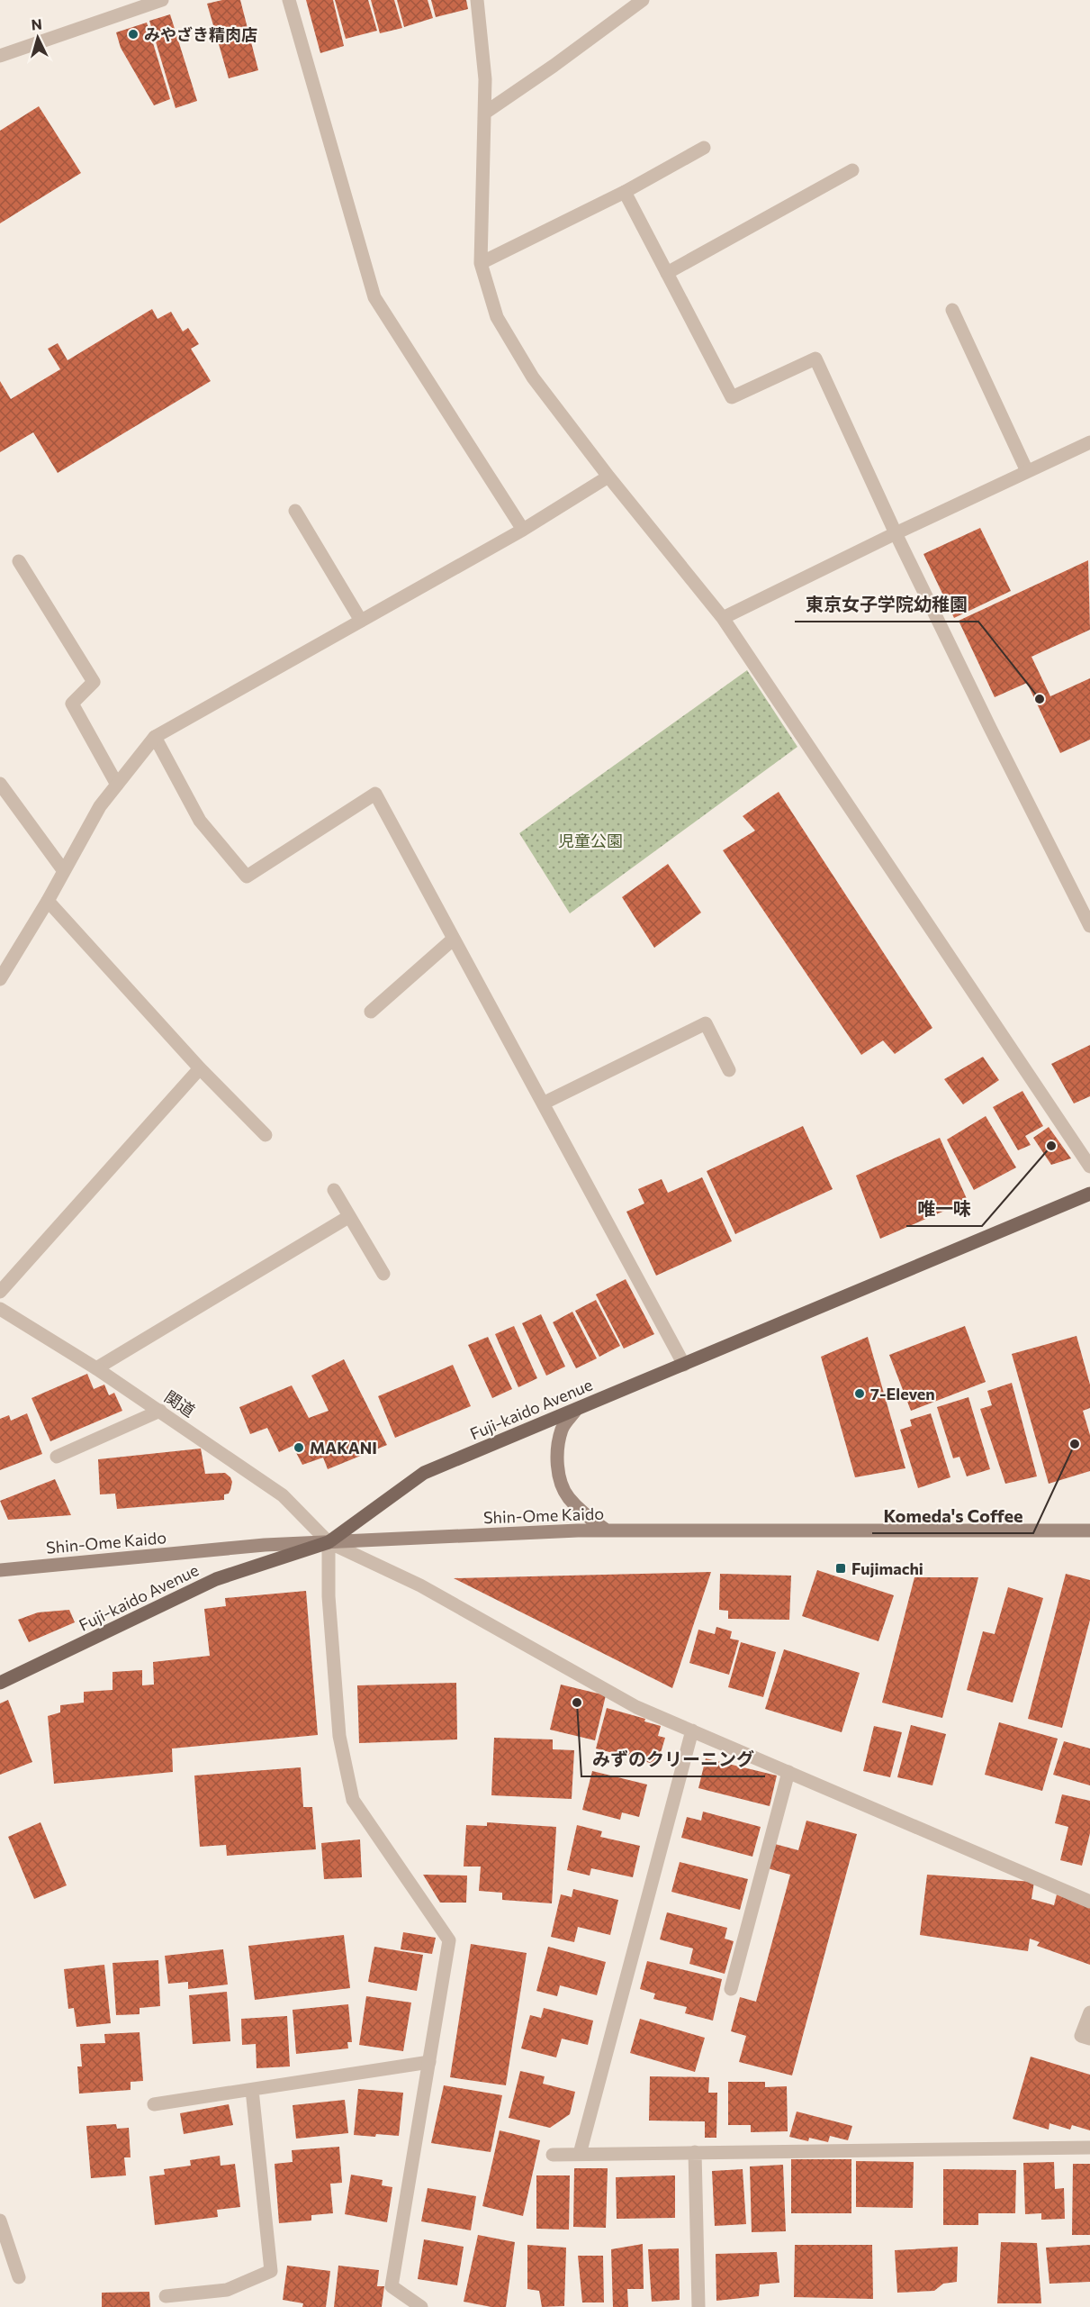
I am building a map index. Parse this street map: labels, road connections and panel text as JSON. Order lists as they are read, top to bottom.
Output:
{
  "streets": {
    "main road": ["Fuji-kaido Avenue", "Shin-Ome Kaido"],
    "street": ["関道"]
  },
  "crossings": [
    ["関道", "Fuji-kaido Avenue"],
    ["関道", "Shin-Ome Kaido"],
    ["Fuji-kaido Avenue", "Shin-Ome Kaido"]
  ],
  "parks": ["児童公園"],
  "places": {
    "other": [
      "みやざき精肉店",
      "東京女子学院幼稚園",
      "唯一味",
      "7-Eleven",
      "Komeda's Coffee",
      "MAKANI",
      "みずのクリーニング"
    ],
    "transit": ["Fujimachi"]
  },
  "north": "top"
}
